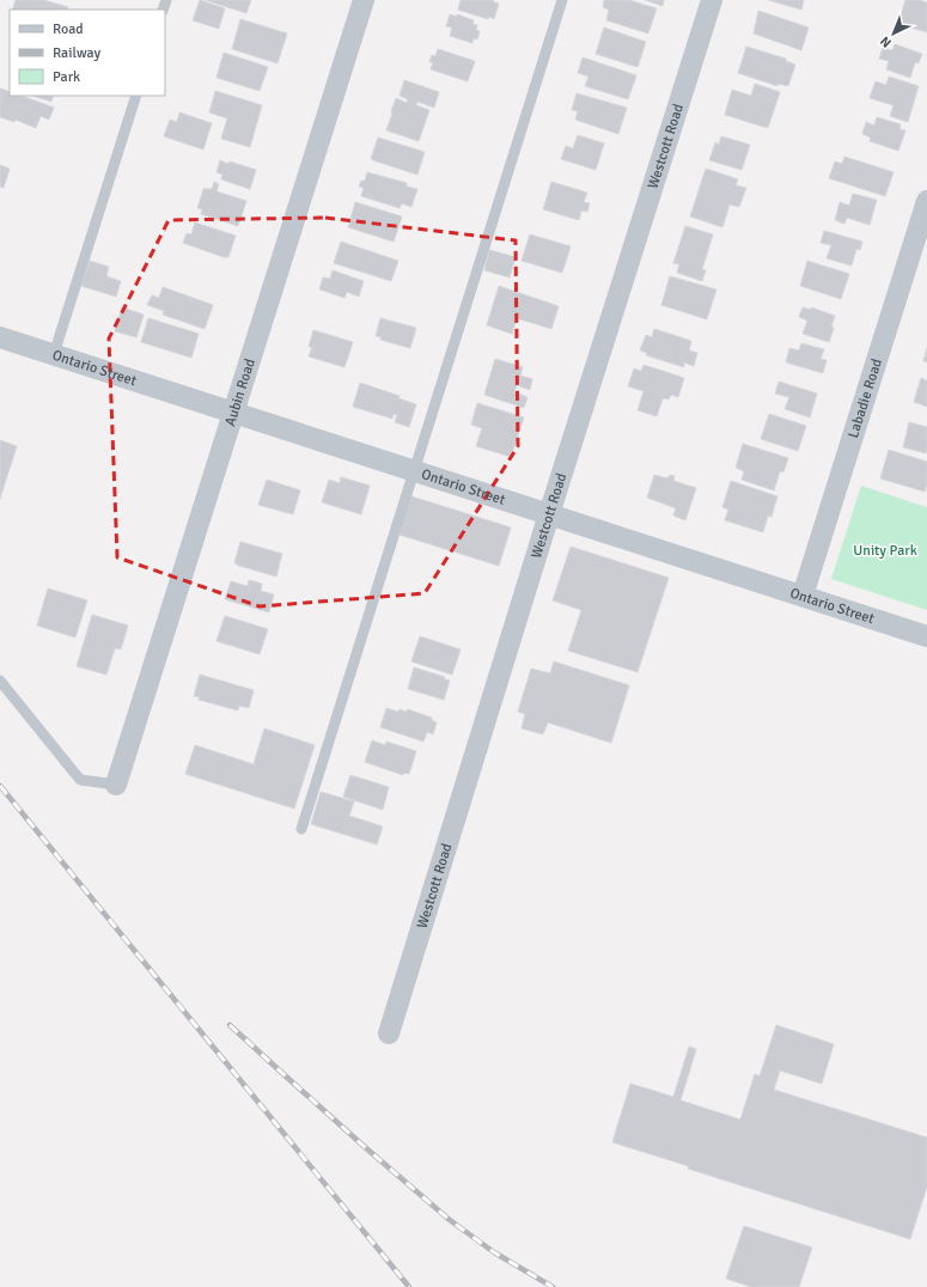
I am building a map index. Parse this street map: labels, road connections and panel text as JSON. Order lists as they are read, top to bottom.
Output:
{
  "streets": {
    "street": [
      "Westcott Road",
      "Ontario Street",
      "Aubin Road",
      "Labadie Road"
    ]
  },
  "crossings": [
    ["Westcott Road", "Ontario Street"],
    ["Ontario Street", "Aubin Road"],
    ["Ontario Street", "Labadie Road"]
  ],
  "parks": ["Unity Park"],
  "legend": ["Road", "Railway", "Park"],
  "north": "bottom left"
}
